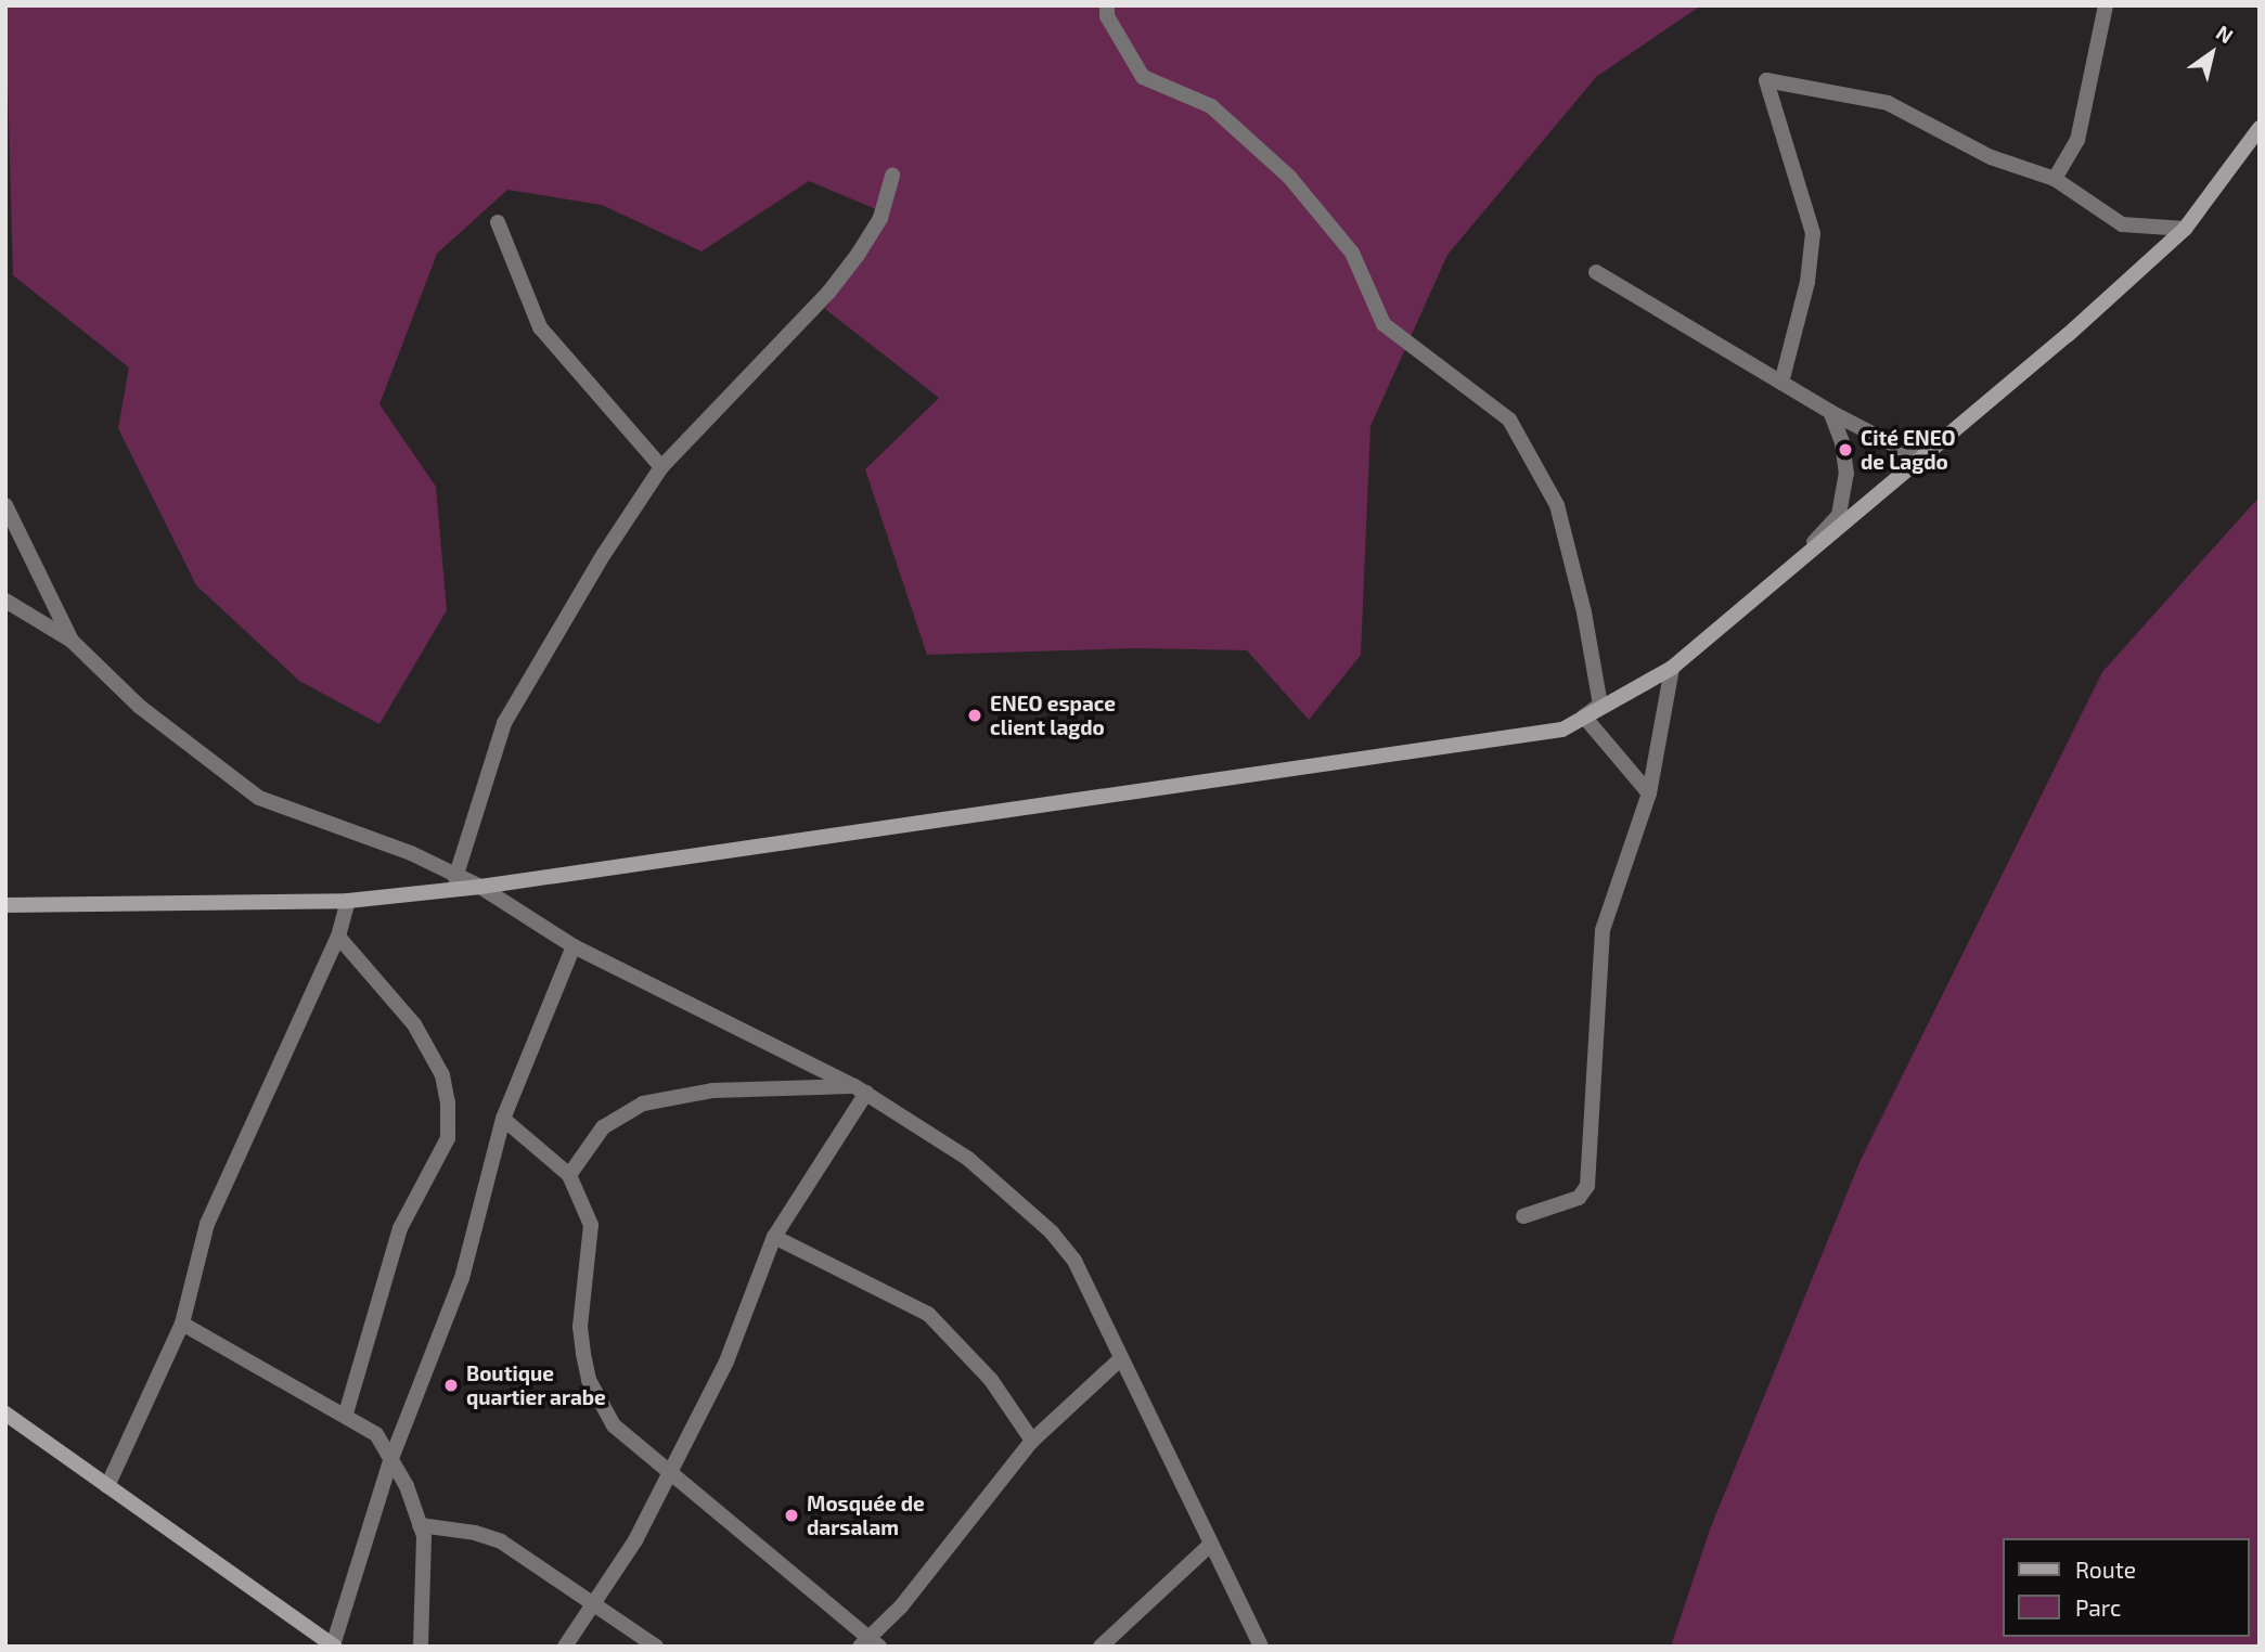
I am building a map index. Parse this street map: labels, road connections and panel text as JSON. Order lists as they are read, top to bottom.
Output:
{
  "places": [
    "Cité ENEO de Lagdo",
    "ENEO espace client lagdo",
    "Boutique quartier arabe",
    "Mosquée de darsalam"
  ],
  "legend": ["Route", "Parc"],
  "north": "top right"
}
